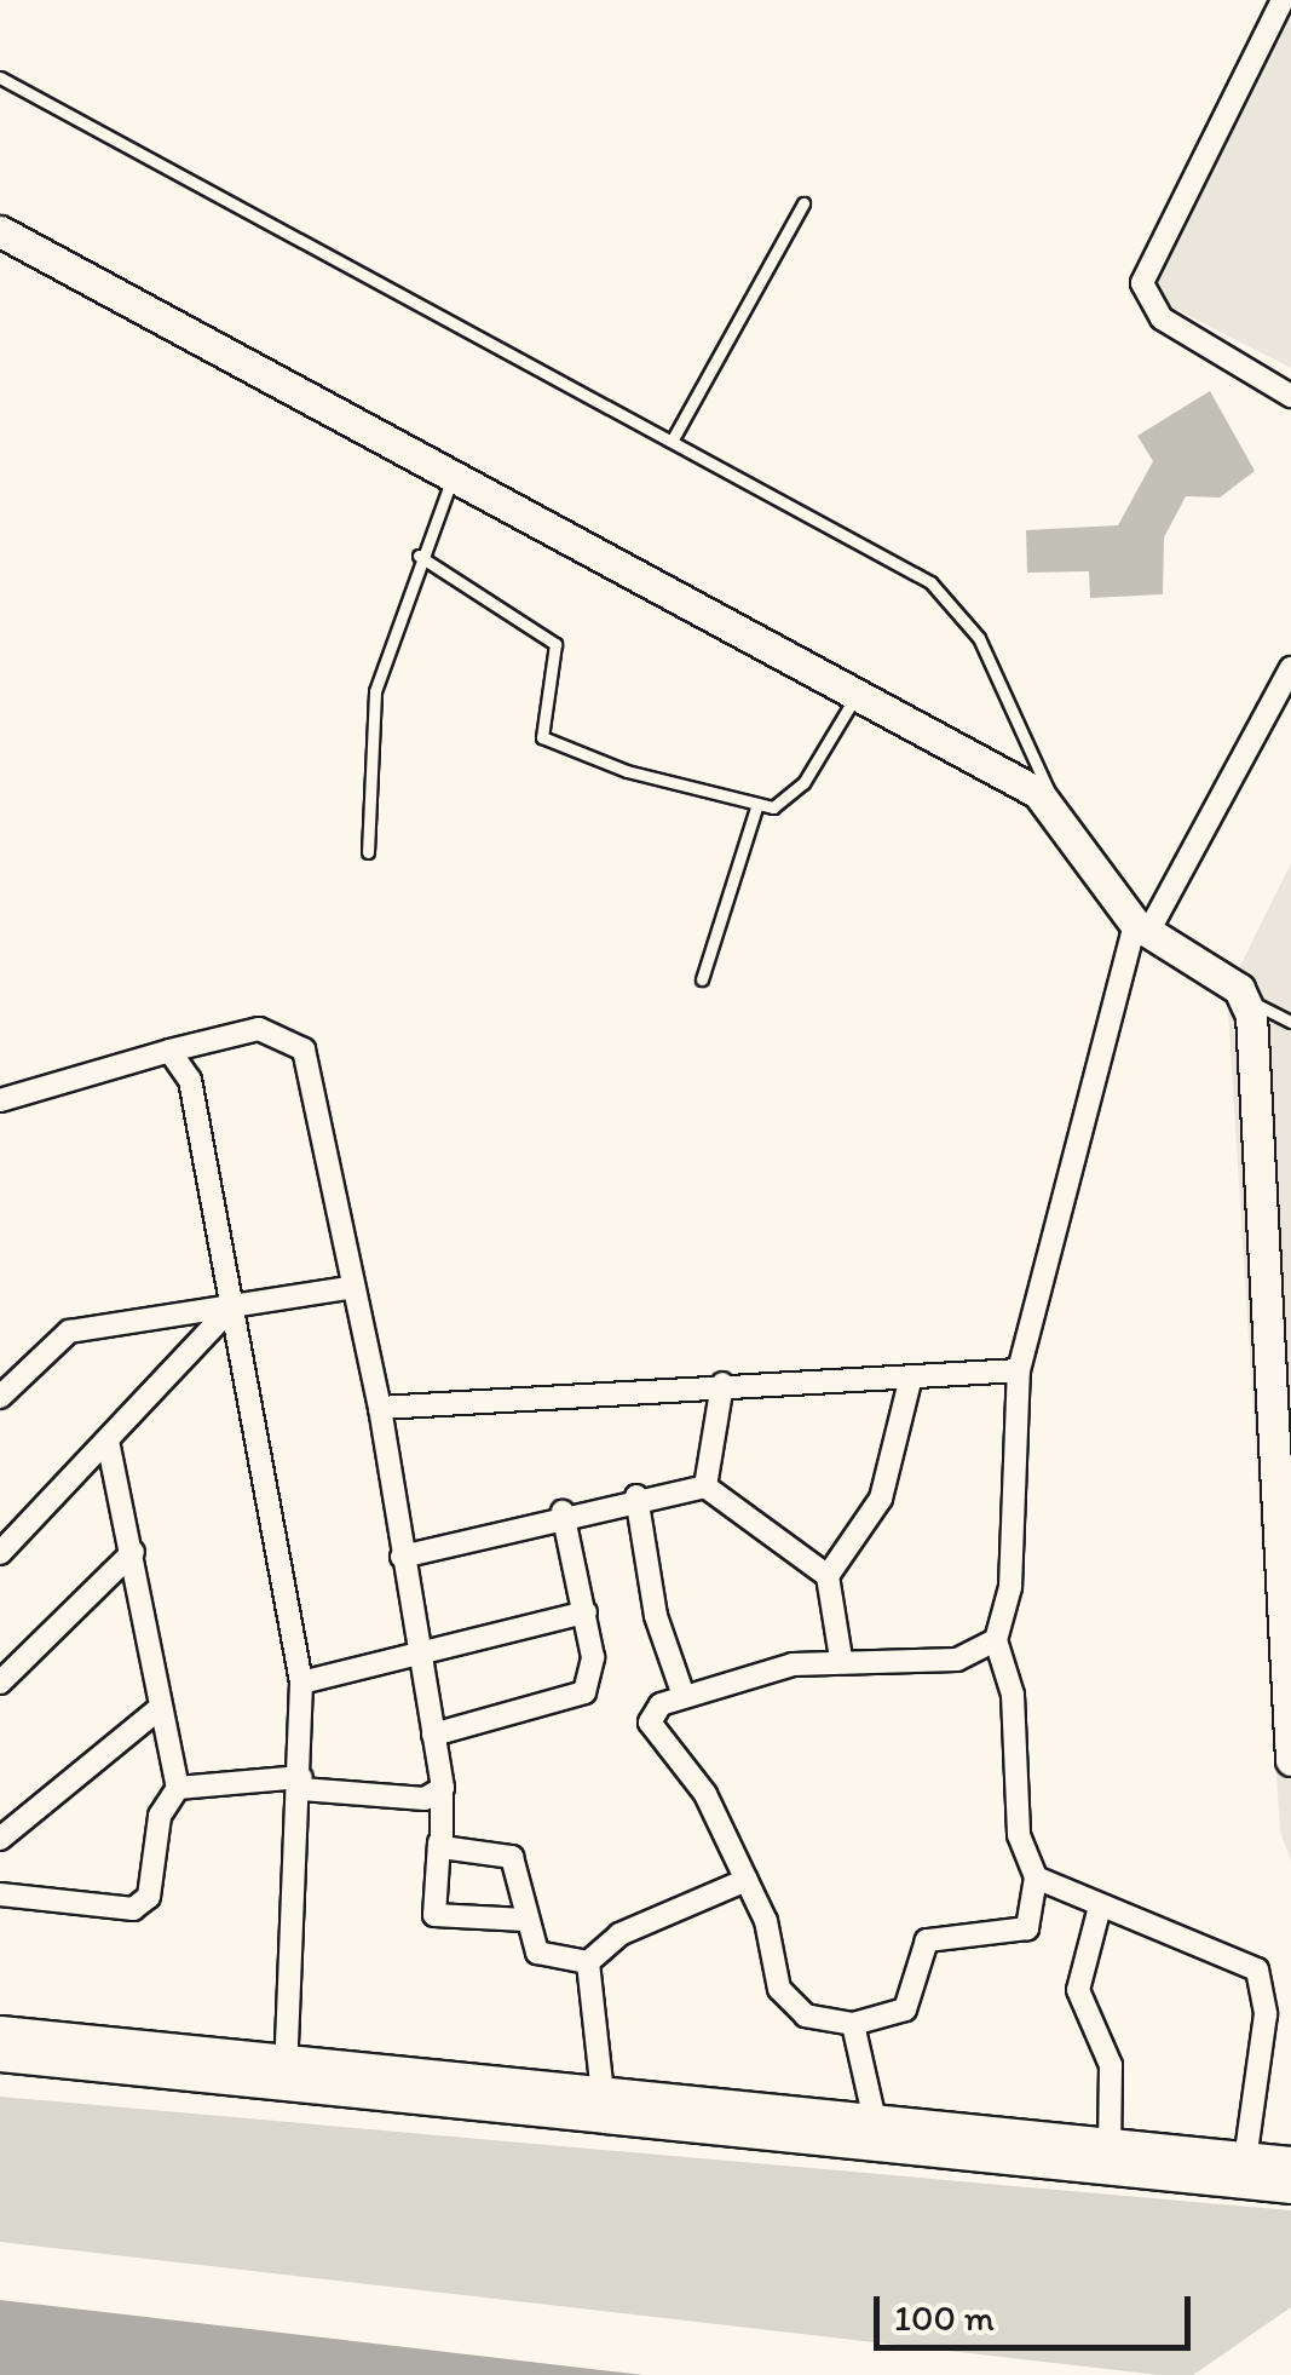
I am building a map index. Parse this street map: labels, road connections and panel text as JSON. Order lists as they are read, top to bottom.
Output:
{
  "scale_bar": "100 m"
}
